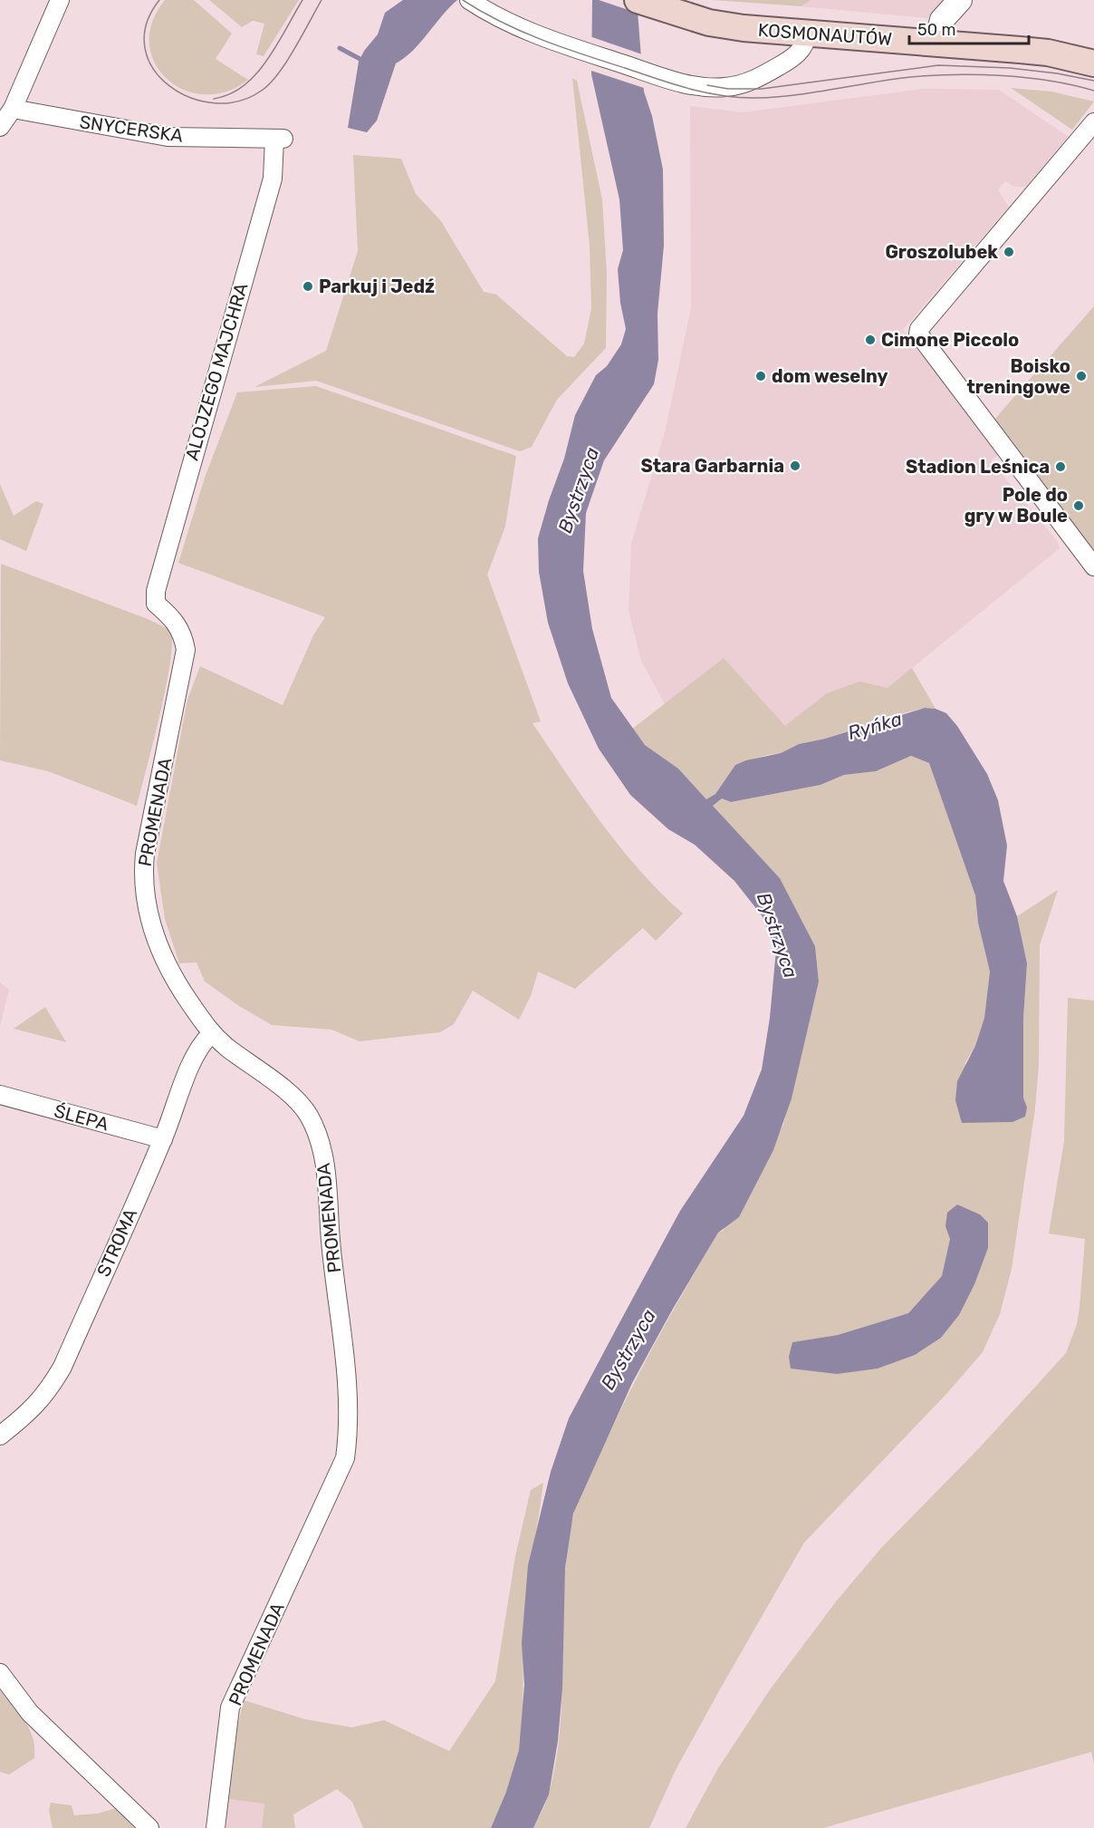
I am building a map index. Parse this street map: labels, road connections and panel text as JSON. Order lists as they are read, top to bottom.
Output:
{
  "streets": {
    "main road": ["KOSMONAUTÓW"],
    "street": [
      "SNYCERSKA",
      "ALOJZEGO MAJCHRA",
      "PROMENADA",
      "ŚLEPA",
      "STROMA"
    ]
  },
  "crossings": [
    ["SNYCERSKA", "ALOJZEGO MAJCHRA"],
    ["ALOJZEGO MAJCHRA", "PROMENADA"],
    ["PROMENADA", "STROMA"],
    ["ŚLEPA", "STROMA"]
  ],
  "water": ["Bystrzyca", "Ryńka"],
  "places": [
    "Groszolubek",
    "Parkuj i Jedź",
    "Cimone Piccolo",
    "dom weselny",
    "Boisko treningowe",
    "Stara Garbarnia",
    "Stadion Leśnica",
    "Pole do gry w Boule"
  ],
  "scale_bar": "50 m"
}
